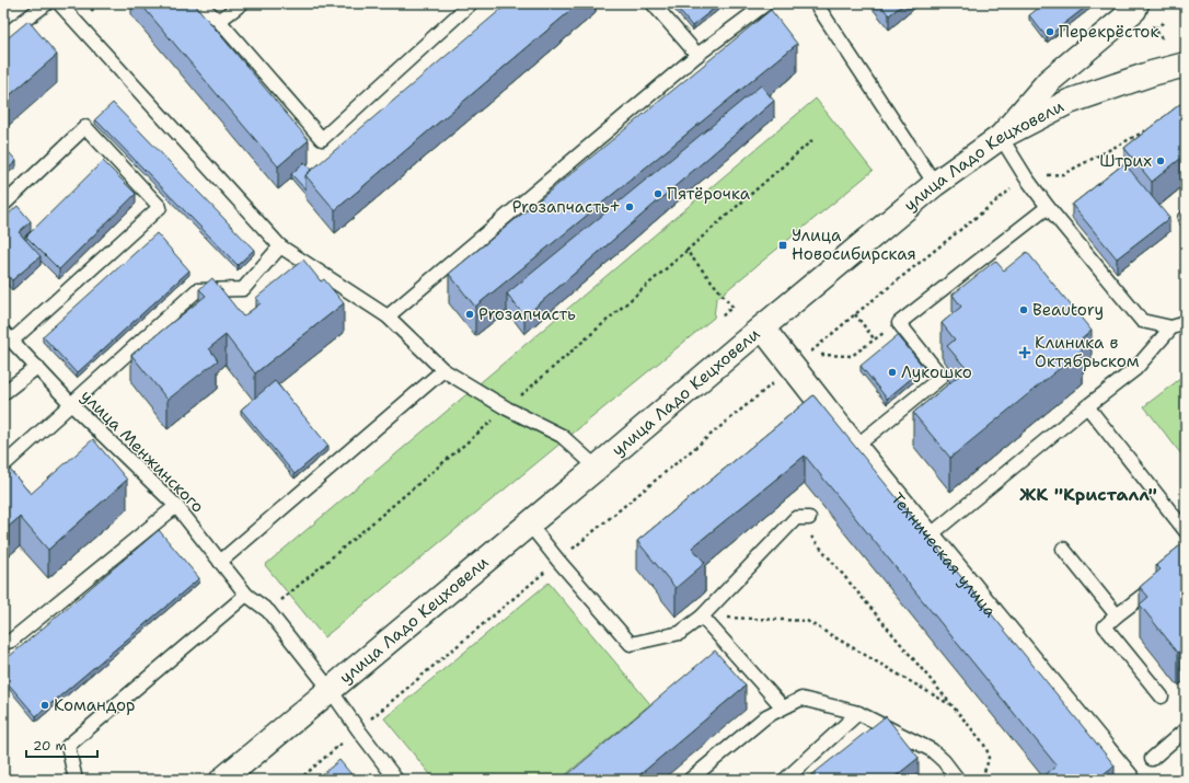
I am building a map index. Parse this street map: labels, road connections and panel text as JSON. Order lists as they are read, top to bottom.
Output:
{
  "streets": {
    "main road": ["улица Ладо Кецховели", "Техническая улица"],
    "lane": ["улица Менжинского"]
  },
  "crossings": [
    ["улица Ладо Кецховели", "улица Менжинского"],
    ["улица Ладо Кецховели", "Техническая улица"]
  ],
  "districts": ["ЖК \"Кристалл\""],
  "places": {
    "other": [
      "Перекрёсток",
      "Штрих",
      "Пятёрочка",
      "Proзапчасть+",
      "Beautory",
      "Proзапчасть",
      "Лукошко",
      "Командор"
    ],
    "transit": ["Улица Новосибирская"],
    "health": ["Клиника в Октябрьском"]
  },
  "scale_bar": "20 m"
}
